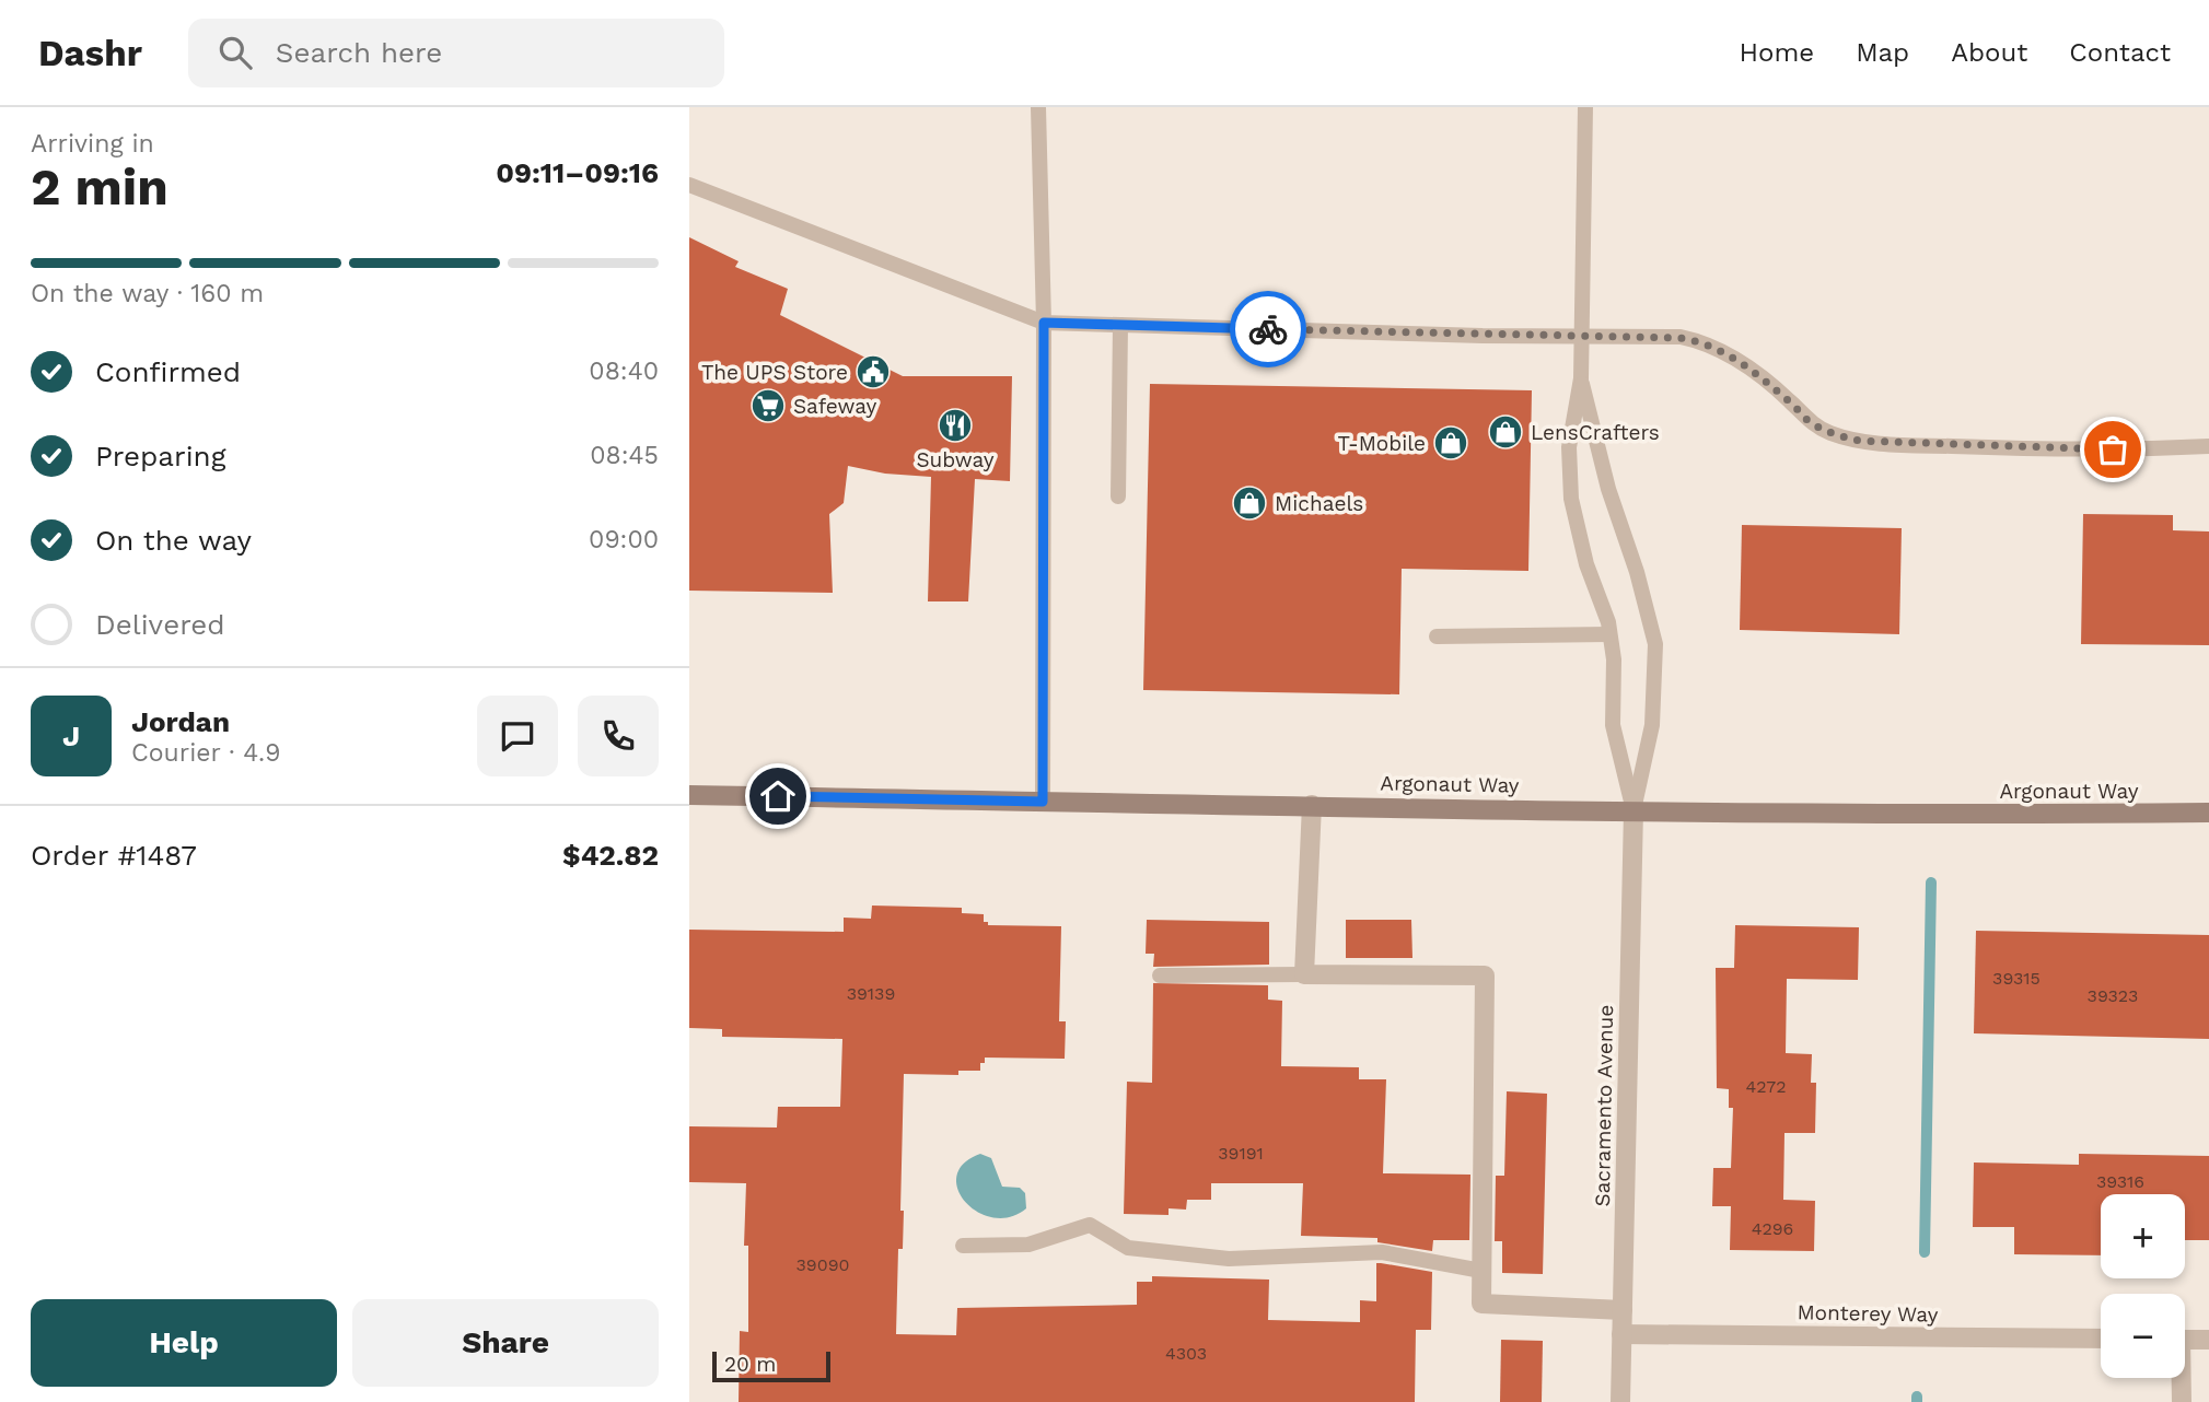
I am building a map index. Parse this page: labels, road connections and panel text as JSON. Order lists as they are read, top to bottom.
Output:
{
  "streets": {
    "street": ["Argonaut Way", "Sacramento Avenue", "Monterey Way"]
  },
  "crossings": [
    ["Argonaut Way", "Sacramento Avenue"],
    ["Sacramento Avenue", "Monterey Way"]
  ],
  "places": {
    "public building": ["The UPS Store"],
    "supermarket": ["Safeway"],
    "restaurant": ["Subway"],
    "shop": ["LensCrafters", "T-Mobile", "Michaels"]
  },
  "house_numbers": [
    "39315",
    "39139",
    "39323",
    "4272",
    "39191",
    "39316",
    "4296",
    "39090",
    "4303"
  ],
  "scale_bar": "20 m",
  "page": {
    "header": "Dashr",
    "search": "Search here",
    "nav": [
      "Home",
      "Map",
      "About",
      "Contact"
    ],
    "heading": ["2 min", "Arriving in", "09:11–09:16"],
    "panel": [
      "Jordan",
      "Courier · 4.9",
      "Order #1487",
      "$42.82"
    ],
    "bar": "On the way · 160 m",
    "list": [
      ["Confirmed", "08:40"],
      ["Preparing", "08:45"],
      ["On the way", "09:00"],
      "Delivered"
    ],
    "round": "J",
    "map_buttons": ["+", "−"],
    "buttons": ["Help", "Share"],
    "scale": "20 m"
  }
}
